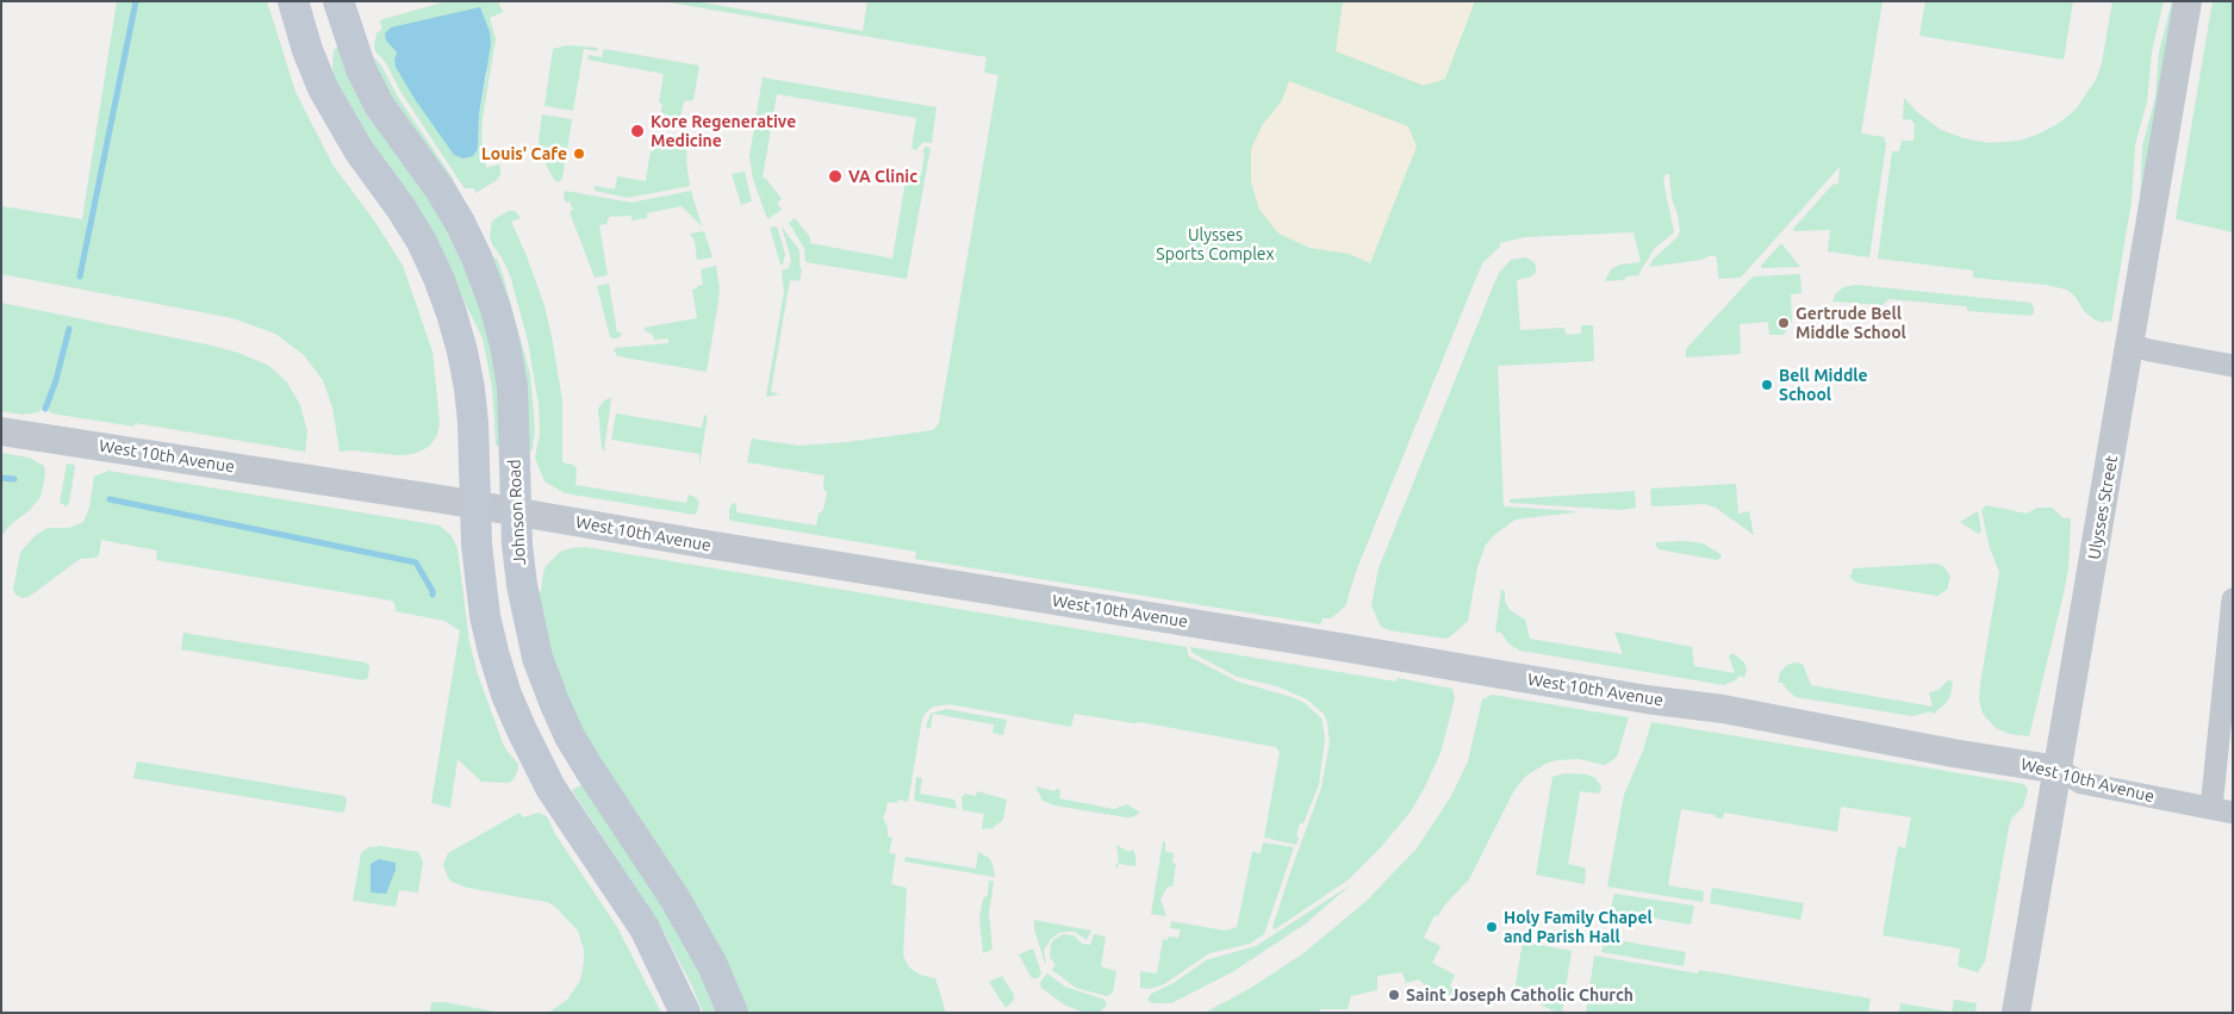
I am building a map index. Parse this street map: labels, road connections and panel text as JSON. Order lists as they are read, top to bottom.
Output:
{
  "streets": {
    "main road": ["Johnson Road"],
    "street": ["West 10th Avenue", "Ulysses Street"]
  },
  "crossings": [
    ["West 10th Avenue", "Ulysses Street"],
    ["West 10th Avenue", "Johnson Road"]
  ],
  "parks": ["Ulysses Sports Complex"],
  "places": [
    "Kore Regenerative Medicine",
    "Louis' Cafe",
    "VA Clinic",
    "Gertrude Bell Middle School",
    "Bell Middle School",
    "Holy Family Chapel and Parish Hall",
    "Saint Joseph Catholic Church"
  ]
}
